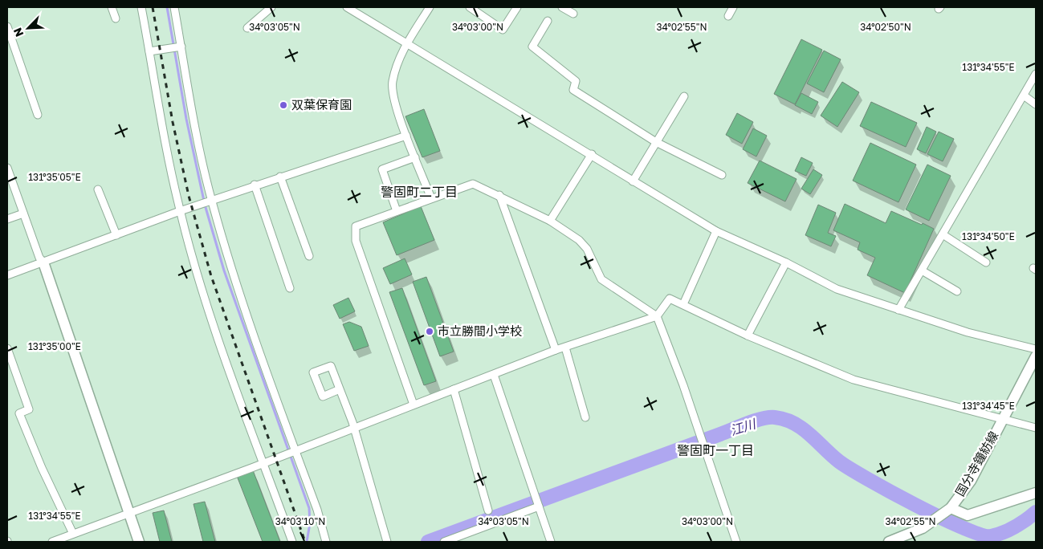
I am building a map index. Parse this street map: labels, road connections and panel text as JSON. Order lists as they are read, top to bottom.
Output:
{
  "streets": {
    "street": ["国分寺鐘紡線"]
  },
  "districts": ["警固町二丁目", "警固町一丁目"],
  "water": ["江川"],
  "places": ["双葉保育園", "市立勝間小学校"],
  "north": "bottom left",
  "coordinates": [
    "34°02'50\"N",
    "34°03'05\"N",
    "34°03'00\"N",
    "34°02'55\"N",
    "131°34'55\"E",
    "131°35'05\"E",
    "131°34'50\"E",
    "131°35'00\"E",
    "131°34'45\"E",
    "34°03'10\"N"
  ]
}
